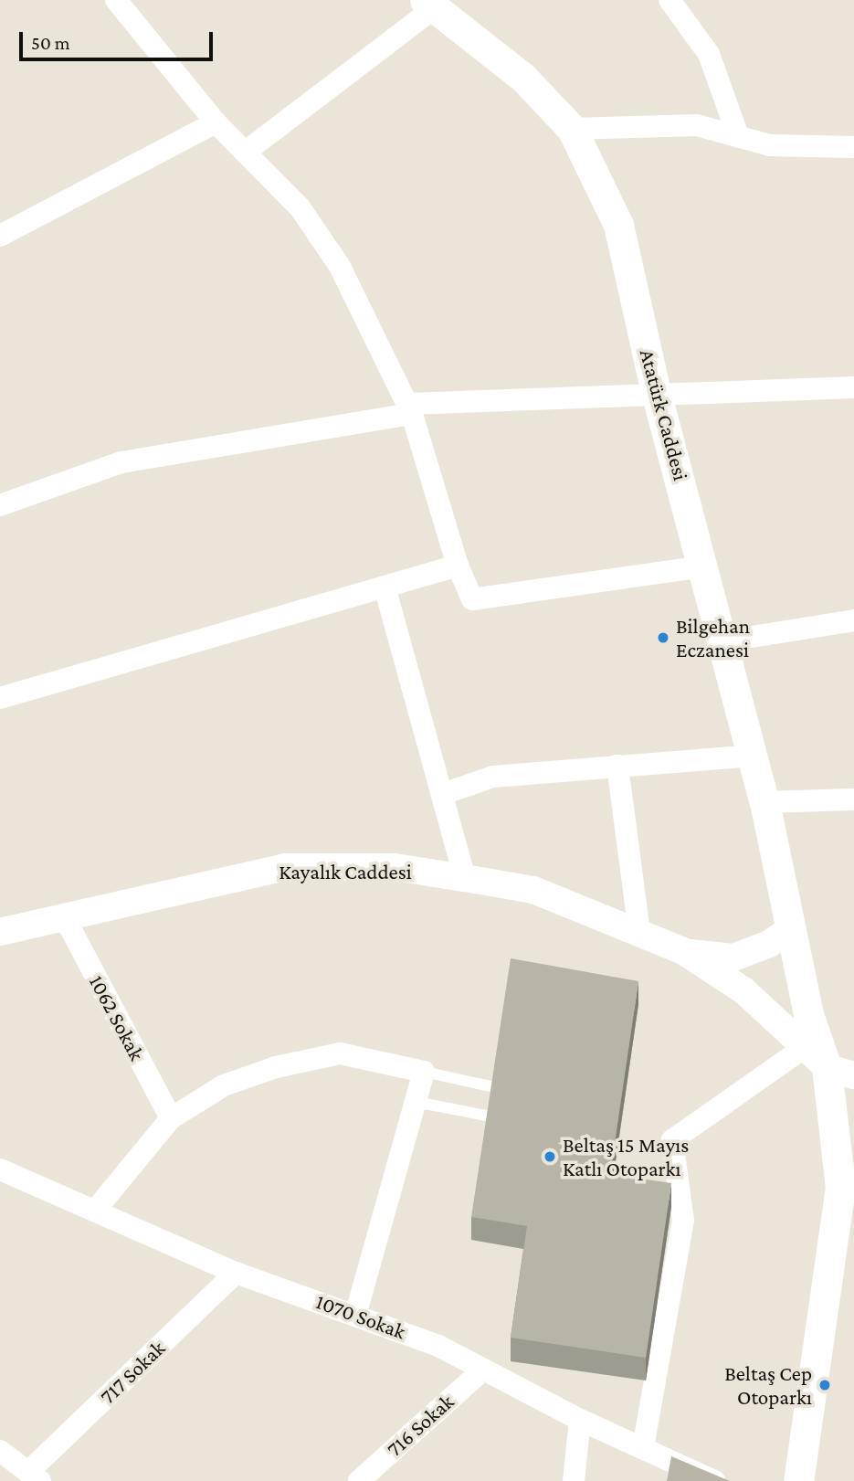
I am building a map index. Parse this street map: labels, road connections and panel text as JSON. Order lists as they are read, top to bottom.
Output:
{
  "streets": {
    "main road": ["Atatürk Caddesi"],
    "street": [
      "Kayalık Caddesi",
      "1062 Sokak",
      "1070 Sokak",
      "717 Sokak",
      "716 Sokak"
    ]
  },
  "crossings": [
    ["Atatürk Caddesi", "Kayalık Caddesi"],
    ["Kayalık Caddesi", "1062 Sokak"],
    ["1070 Sokak", "717 Sokak"],
    ["1070 Sokak", "716 Sokak"]
  ],
  "places": ["Bilgehan Eczanesi", "Beltaş 15 Mayıs Katlı Otoparkı", "Beltaş Cep Otoparkı"],
  "scale_bar": "50 m"
}
